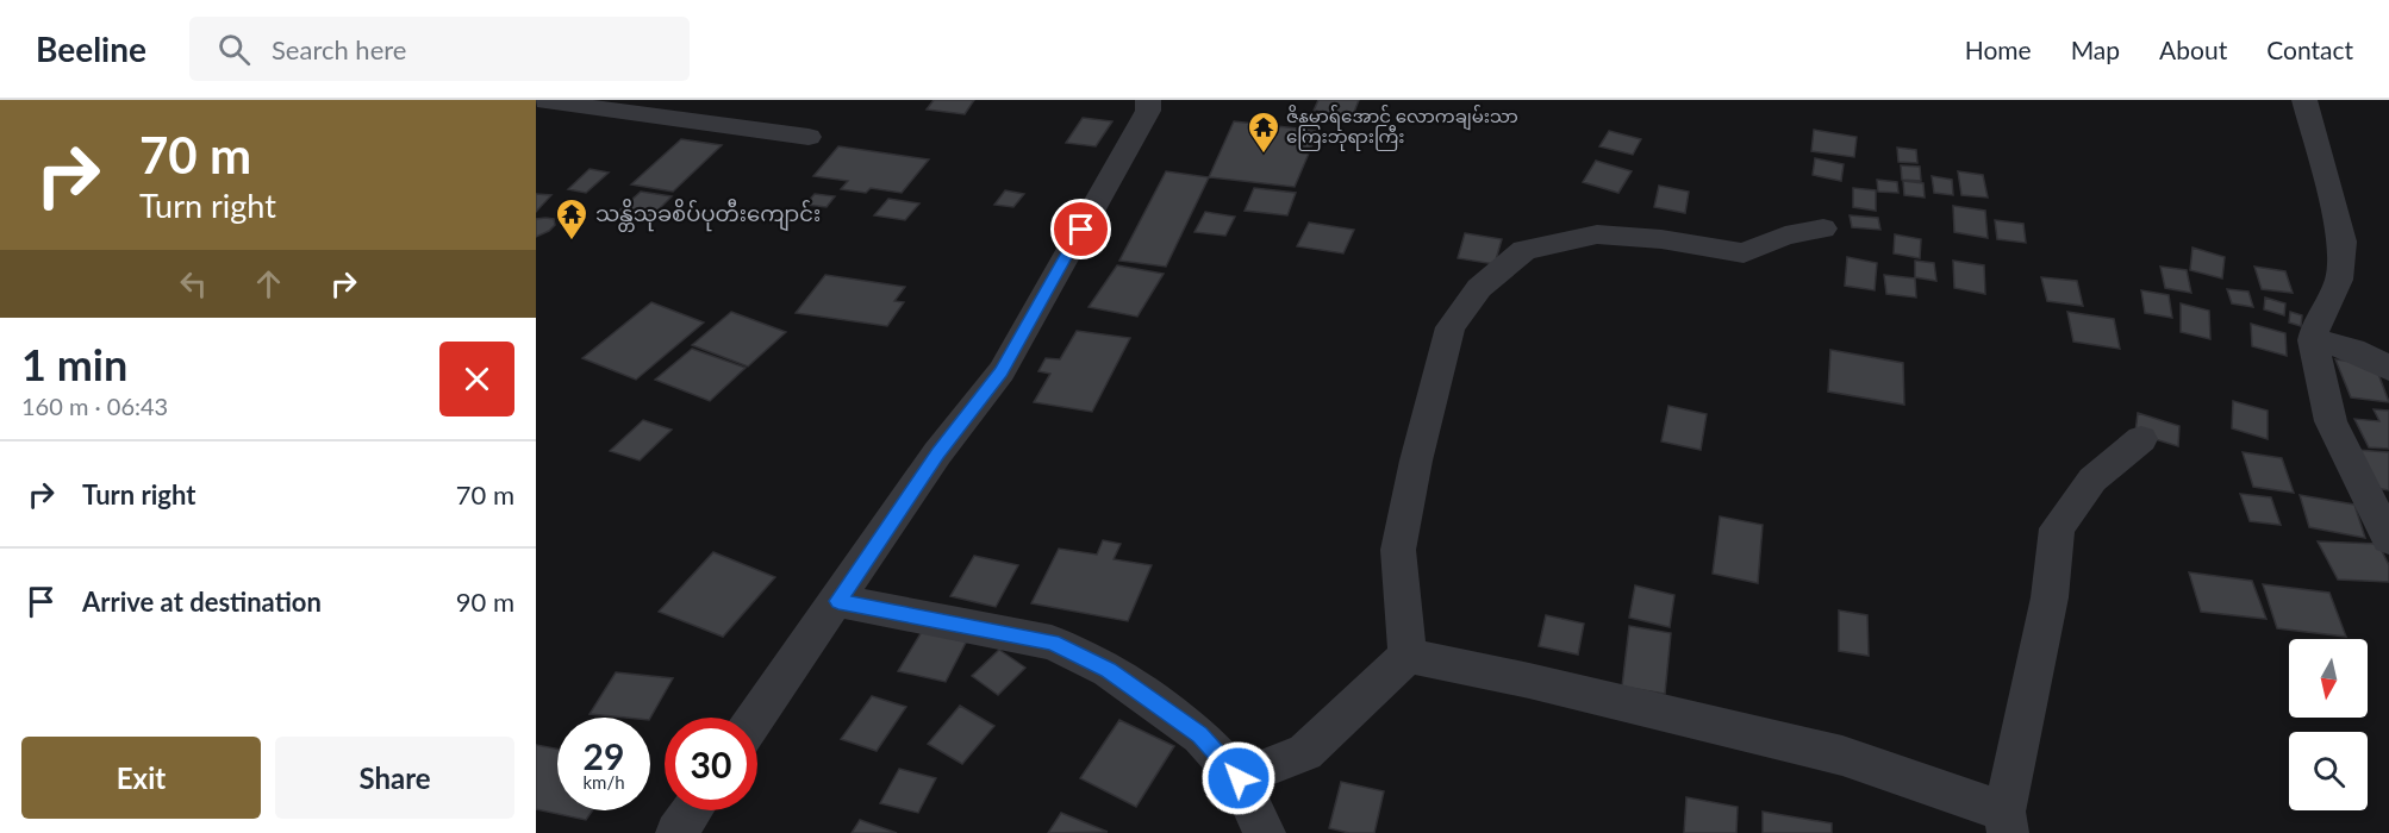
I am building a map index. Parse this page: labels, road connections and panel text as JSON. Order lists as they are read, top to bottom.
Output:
{
  "places": {
    "temple": ["ဇိနမာရ်အောင် လောကချမ်းသာ ကြေးဘုရားကြီး", "သန္တိသုခစိပ်ပုတီးကျောင်း"]
  },
  "north": "bottom",
  "page": {
    "header": "Beeline",
    "search": "Search here",
    "nav": [
      "Home",
      "Map",
      "About",
      "Contact"
    ],
    "turn": ["70 m", "Turn right"],
    "heading": ["1 min", "160 m · 06:43"],
    "list": [
      {
        "name": "Turn right",
        "value": "70 m"
      },
      {
        "name": "Arrive at destination",
        "value": "90 m"
      }
    ],
    "speed": "29 km/h",
    "limit": "30",
    "buttons": ["Exit", "Share"]
  }
}
